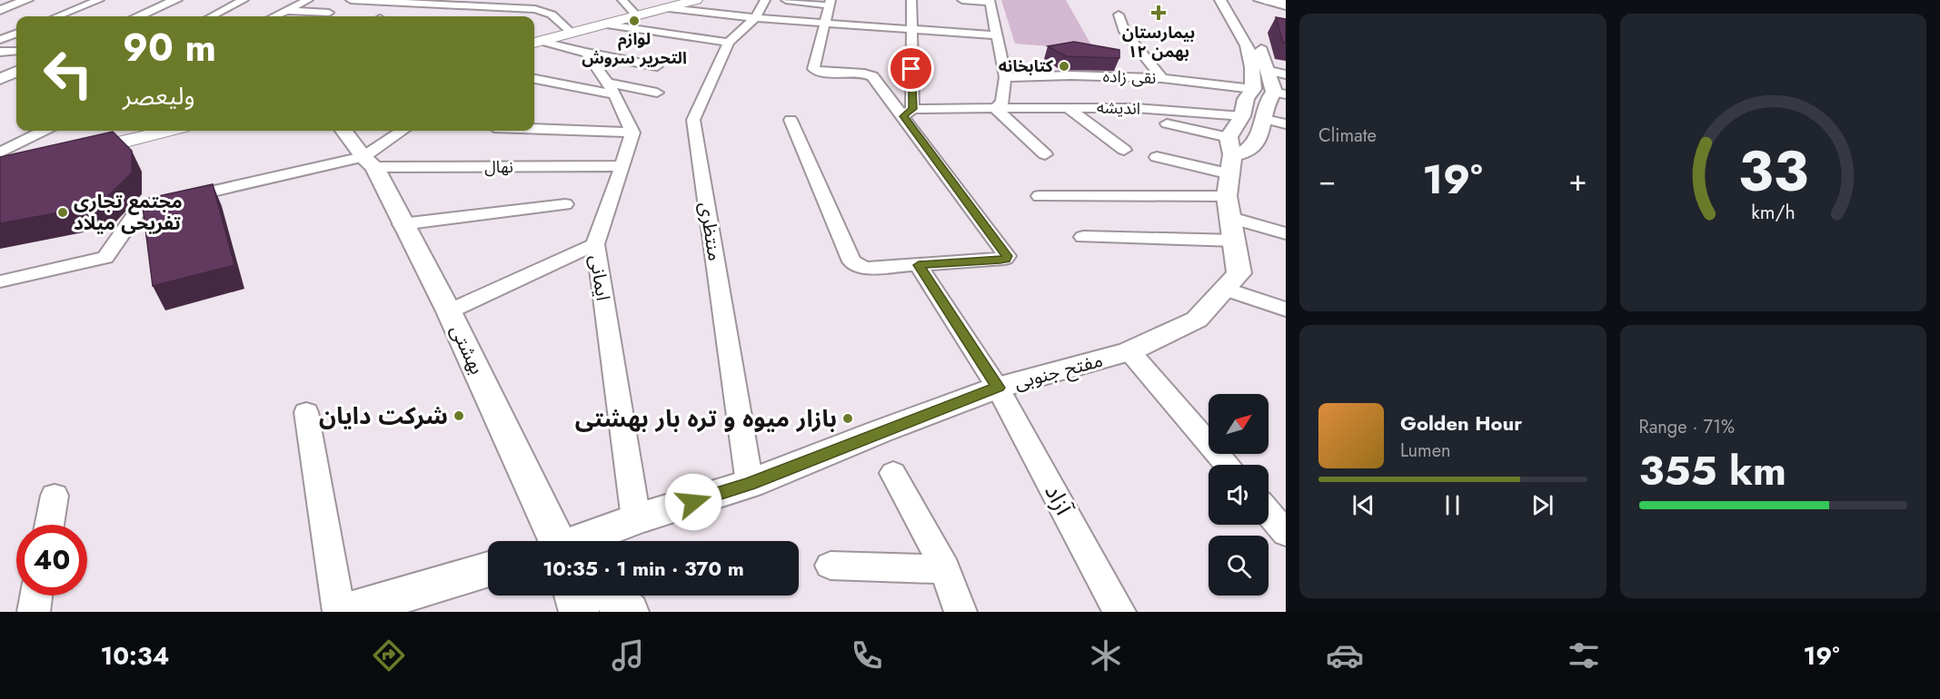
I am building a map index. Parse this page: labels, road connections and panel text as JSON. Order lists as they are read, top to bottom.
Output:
{
  "streets": {
    "street": [
      "نقی زاده",
      "اندیشه",
      "نهال",
      "منتظری",
      "ایمانی",
      "بهشتی",
      "مفتح جنوبی",
      "آزاد"
    ]
  },
  "crossings": [
    ["نهال", "ایمانی"],
    ["نهال", "بهشتی"],
    ["منتظری", "مفتح جنوبی"],
    ["ایمانی", "مفتح جنوبی"],
    ["مفتح جنوبی", "آزاد"]
  ],
  "places": {
    "health": ["بیمارستان ۱۲ بهمن"],
    "other": [
      "لوازم التحریر سروش",
      "کتابخانه",
      "مجتمع تجاری تفریحی میلاد",
      "شرکت دایان",
      "بازار میوه و تره بار بهشتی"
    ]
  },
  "north": "top right",
  "page": {
    "tile": [
      "Climate",
      ["Range · 71%", "355 km"]
    ],
    "turn": ["90 m", "ولیعصر"],
    "heat": ["−", "19°", "+"],
    "song": ["Golden Hour", "Lumen"],
    "limit": "40",
    "trip": "10:35 · 1 min · 370 m",
    "tabs": ["10:34", "19°"],
    "gauge": ["33", "km/h"]
  }
}
